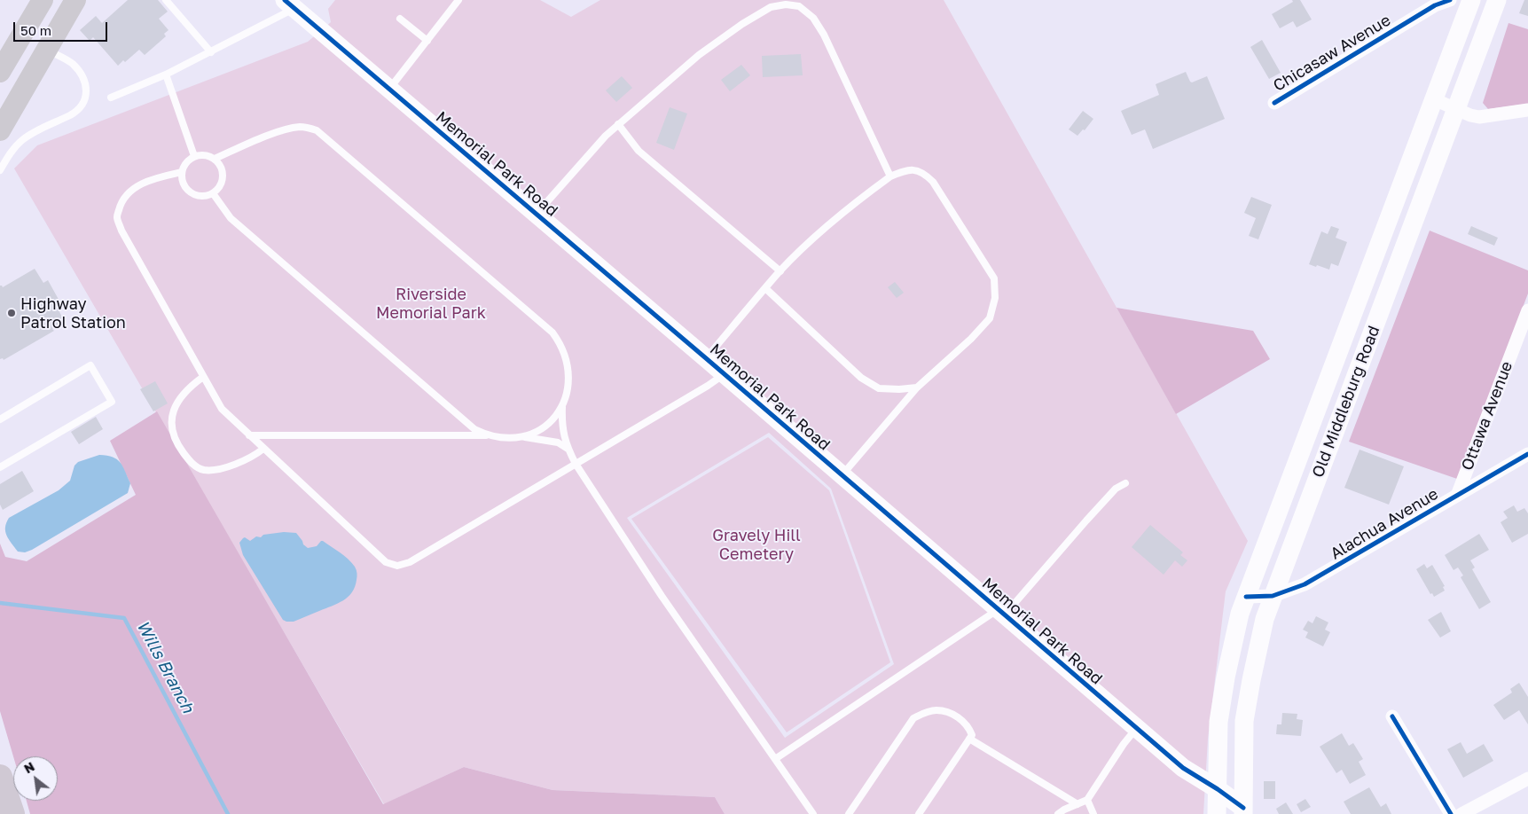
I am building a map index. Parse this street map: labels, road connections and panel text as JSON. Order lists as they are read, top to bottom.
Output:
{
  "streets": {
    "main road": ["Memorial Park Road", "Old Middleburg Road"],
    "street": ["Chicasaw Avenue", "Ottawa Avenue", "Alachua Avenue"]
  },
  "crossings": [
    ["Memorial Park Road", "Old Middleburg Road"],
    ["Old Middleburg Road", "Alachua Avenue"],
    ["Ottawa Avenue", "Alachua Avenue"]
  ],
  "water": ["Wills Branch"],
  "parks": ["Riverside Memorial Park", "Gravely Hill Cemetery"],
  "places": ["Highway Patrol Station"],
  "scale_bar": "50 m",
  "north": "top left"
}
